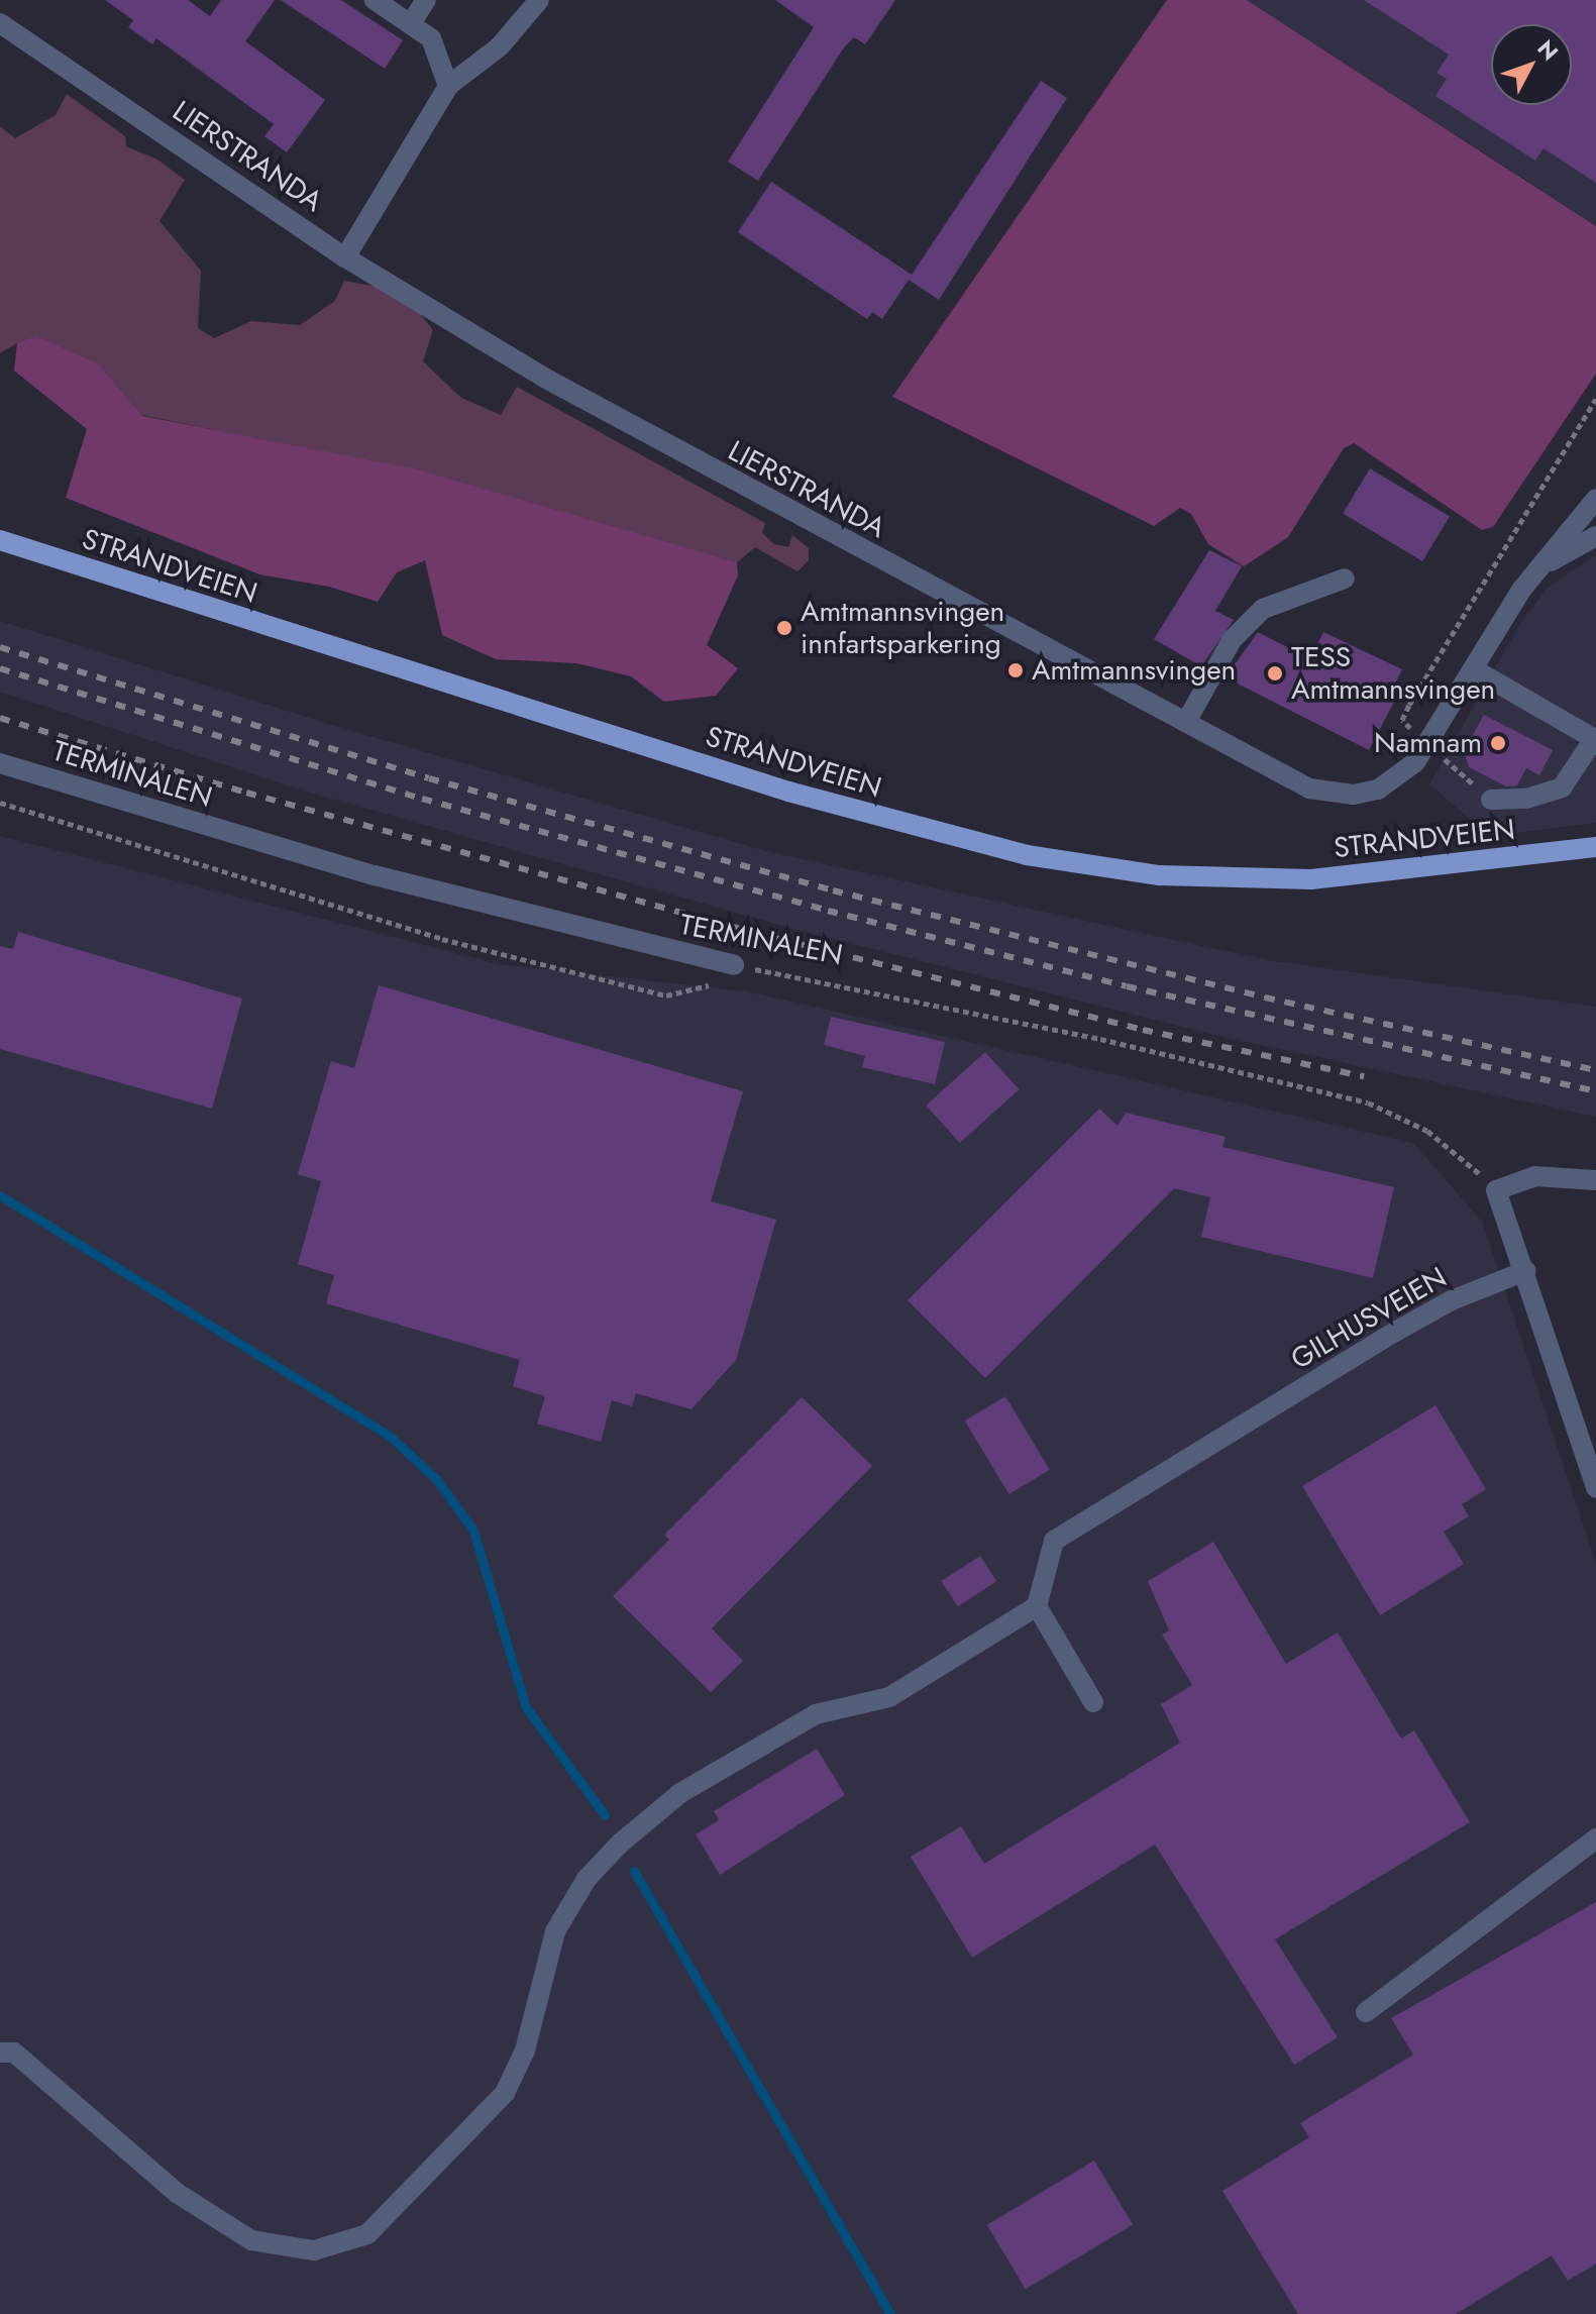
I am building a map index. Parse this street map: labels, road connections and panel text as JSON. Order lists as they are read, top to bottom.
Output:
{
  "streets": {
    "main road": ["STRANDVEIEN"],
    "street": ["LIERSTRANDA", "TERMINALEN", "GILHUSVEIEN"]
  },
  "places": [
    "Amtmannsvingen innfartsparkering",
    "Amtmannsvingen",
    "TESS Amtmannsvingen",
    "Namnam"
  ],
  "north": "top right"
}
